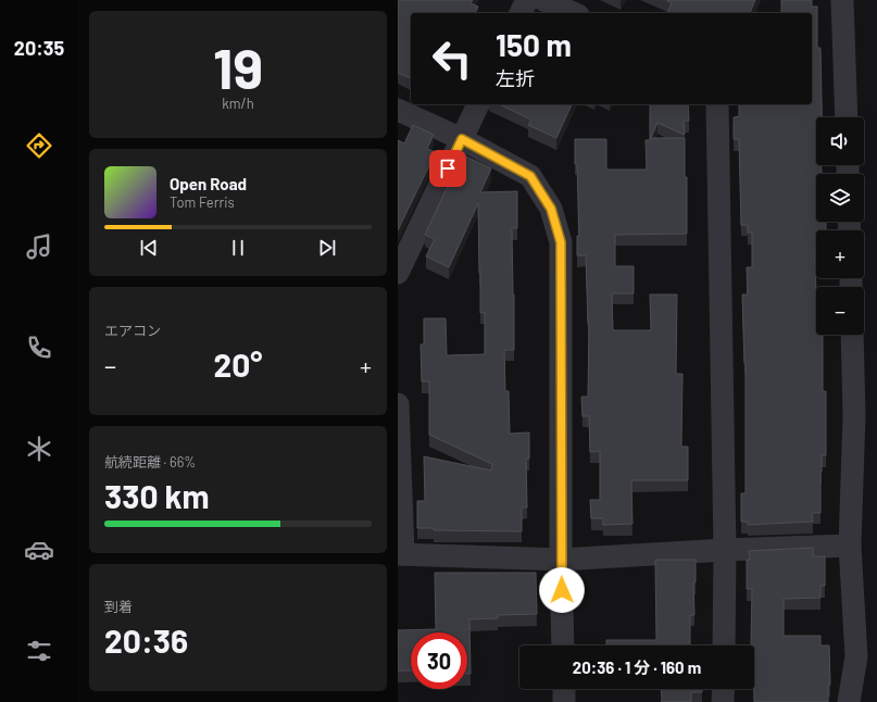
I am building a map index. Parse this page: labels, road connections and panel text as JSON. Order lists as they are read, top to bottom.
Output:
{
  "page": {
    "tabs": "20:35",
    "tile": [
      ["19", "km/h"],
      "エアコン",
      ["航続距離 · 66%", "330 km"],
      ["到着", "20:36"]
    ],
    "turn": ["150 m", "左折"],
    "map_buttons": ["+", "−"],
    "song": ["Open Road", "Tom Ferris"],
    "heat": ["−", "20°", "+"],
    "limit": "30",
    "trip": "20:36 · 1 分 · 160 m"
  }
}
